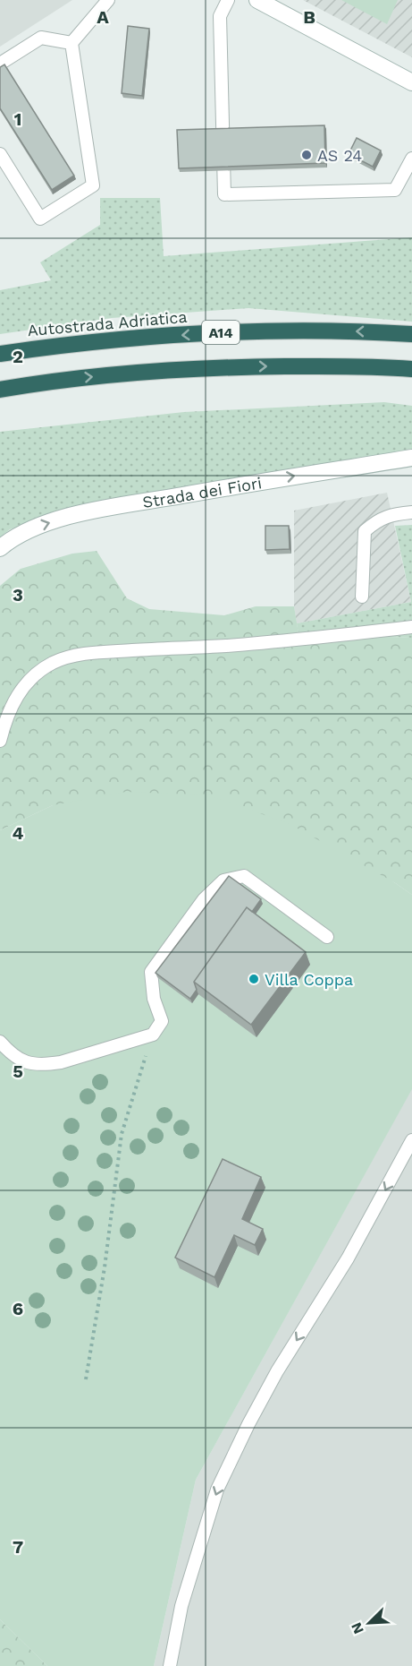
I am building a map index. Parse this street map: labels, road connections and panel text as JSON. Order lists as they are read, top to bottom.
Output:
{
  "streets": {
    "highway": ["Autostrada Adriatica", "A14"],
    "main road": ["Strada dei Fiori"]
  },
  "one_way": ["Strada dei Fiori"],
  "places": ["AS 24", "Villa Coppa"],
  "north": "bottom left",
  "grid": {
    "columns": ["A", "B"],
    "rows": [
      "1",
      "2",
      "3",
      "4",
      "5",
      "6",
      "7"
    ]
  }
}
